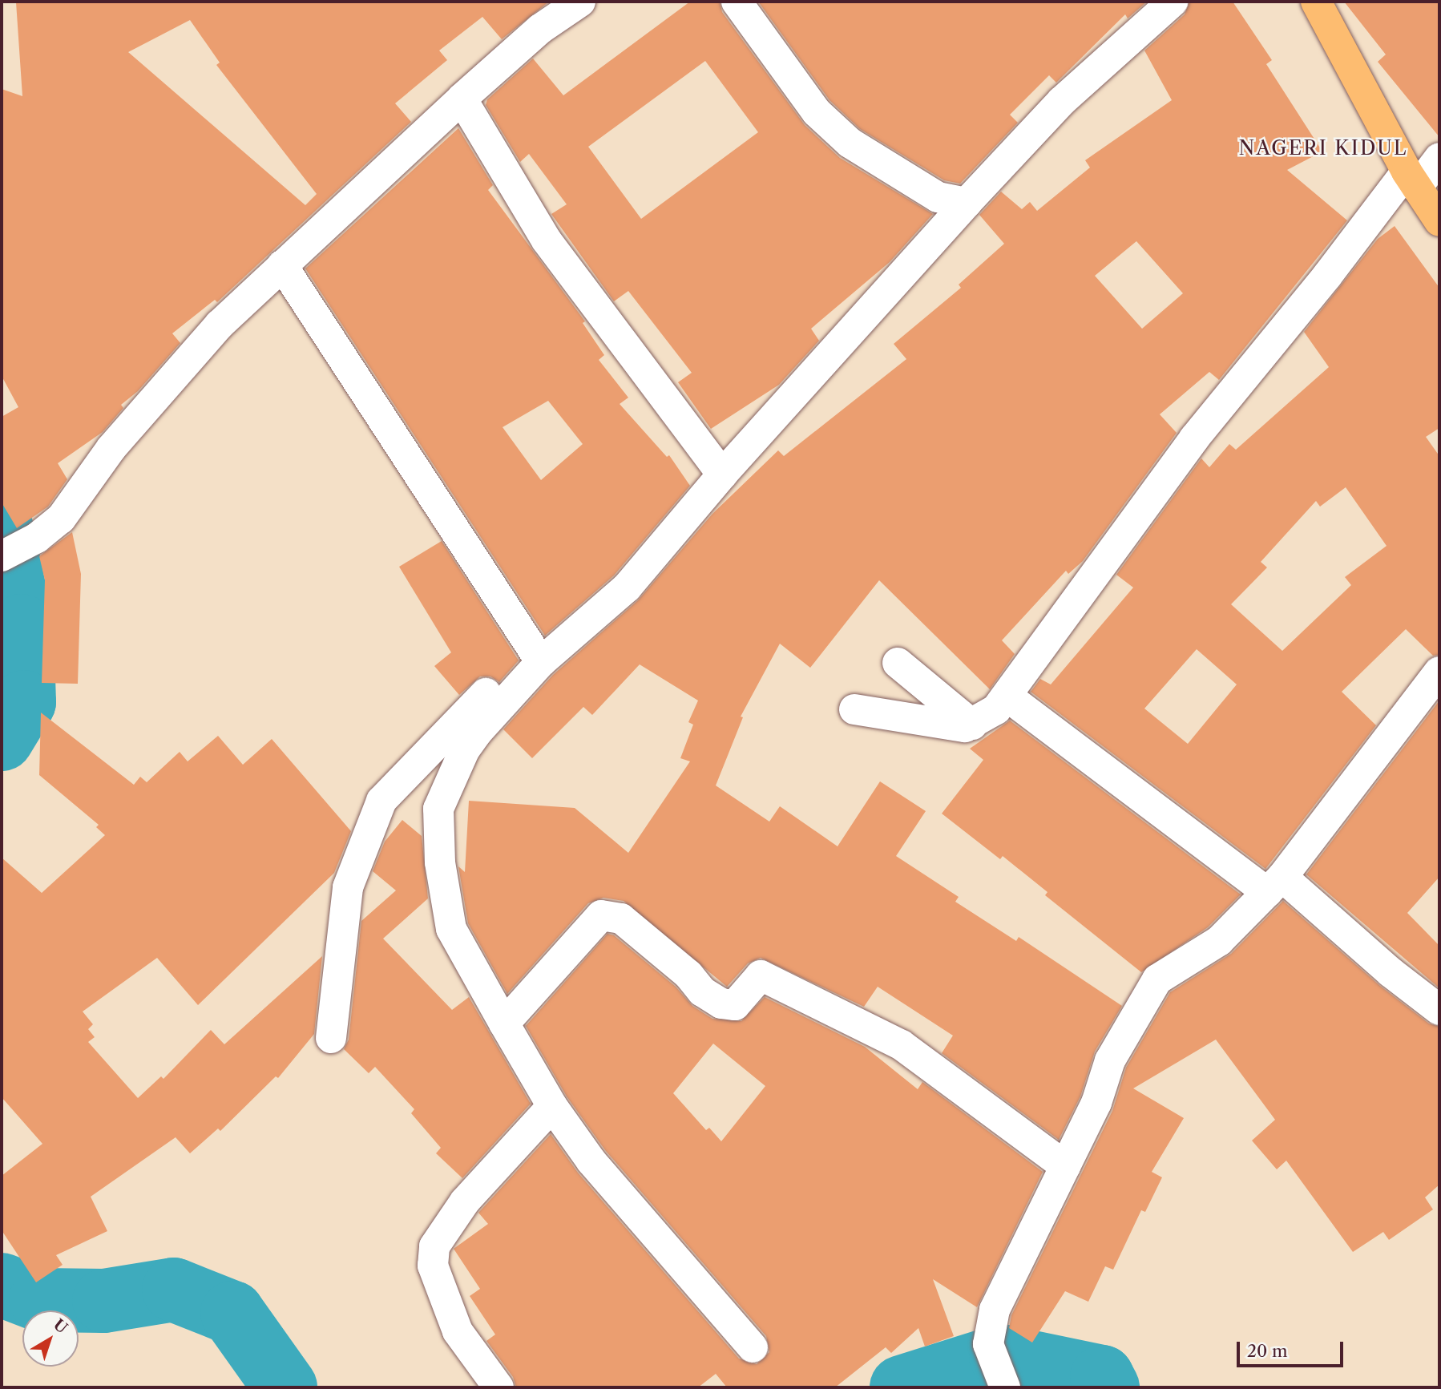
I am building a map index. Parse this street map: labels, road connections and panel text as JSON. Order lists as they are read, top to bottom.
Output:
{
  "districts": ["NAGERI KIDUL"],
  "scale_bar": "20 m",
  "north": "top right"
}
